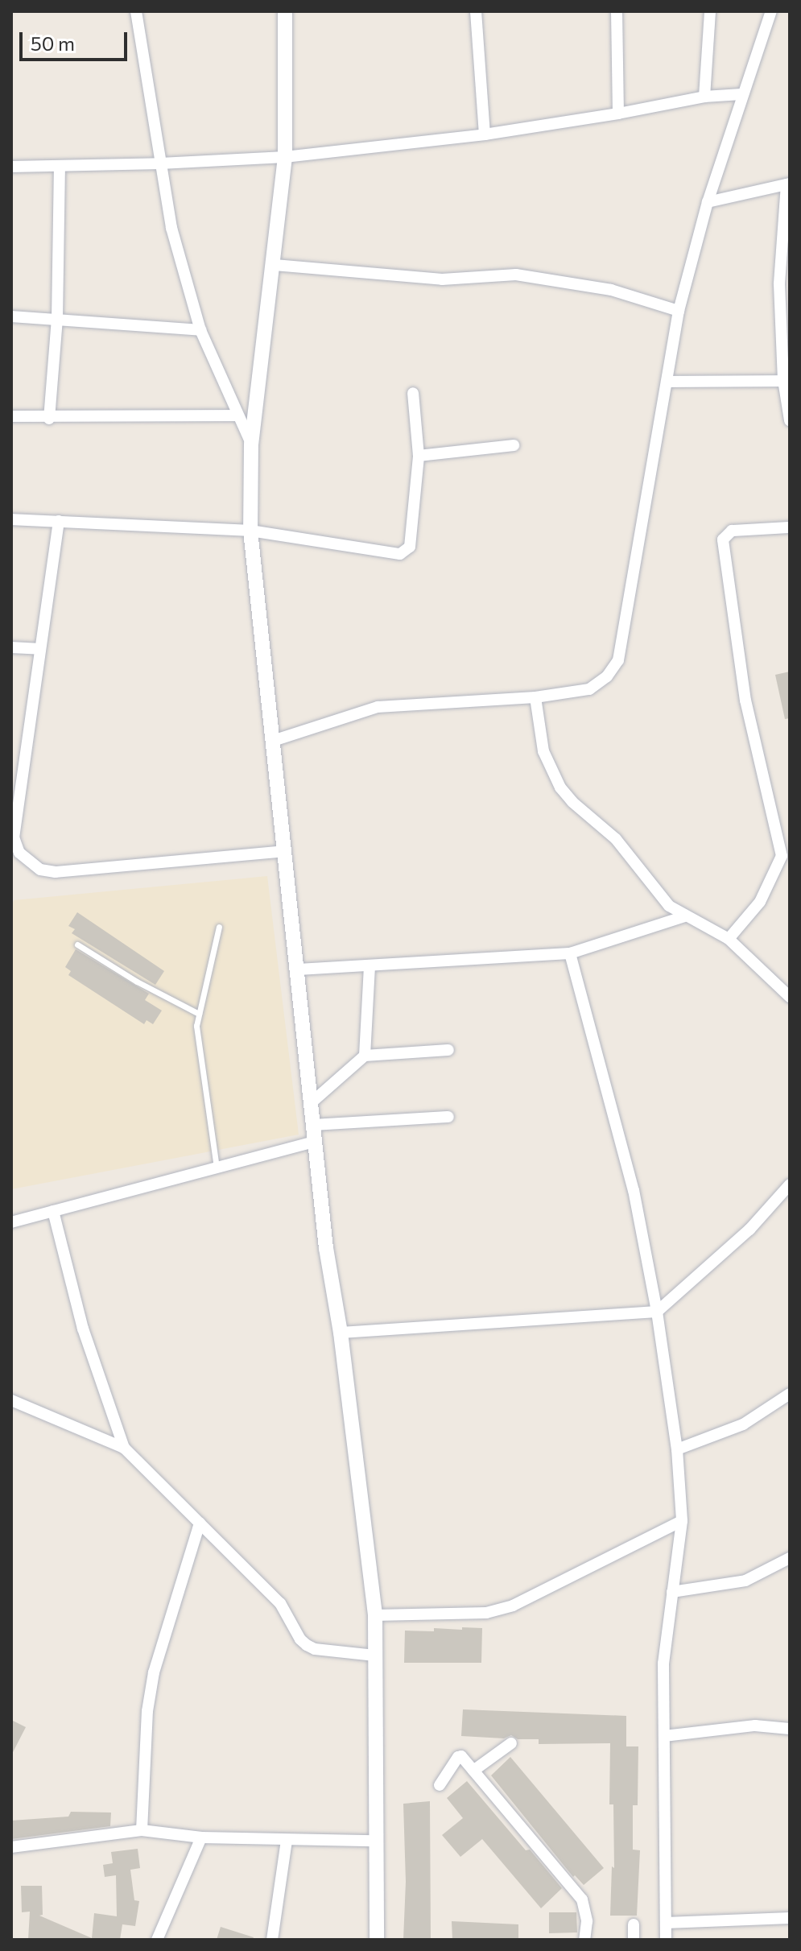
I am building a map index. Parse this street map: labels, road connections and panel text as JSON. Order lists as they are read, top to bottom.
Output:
{
  "scale_bar": "50 m"
}
